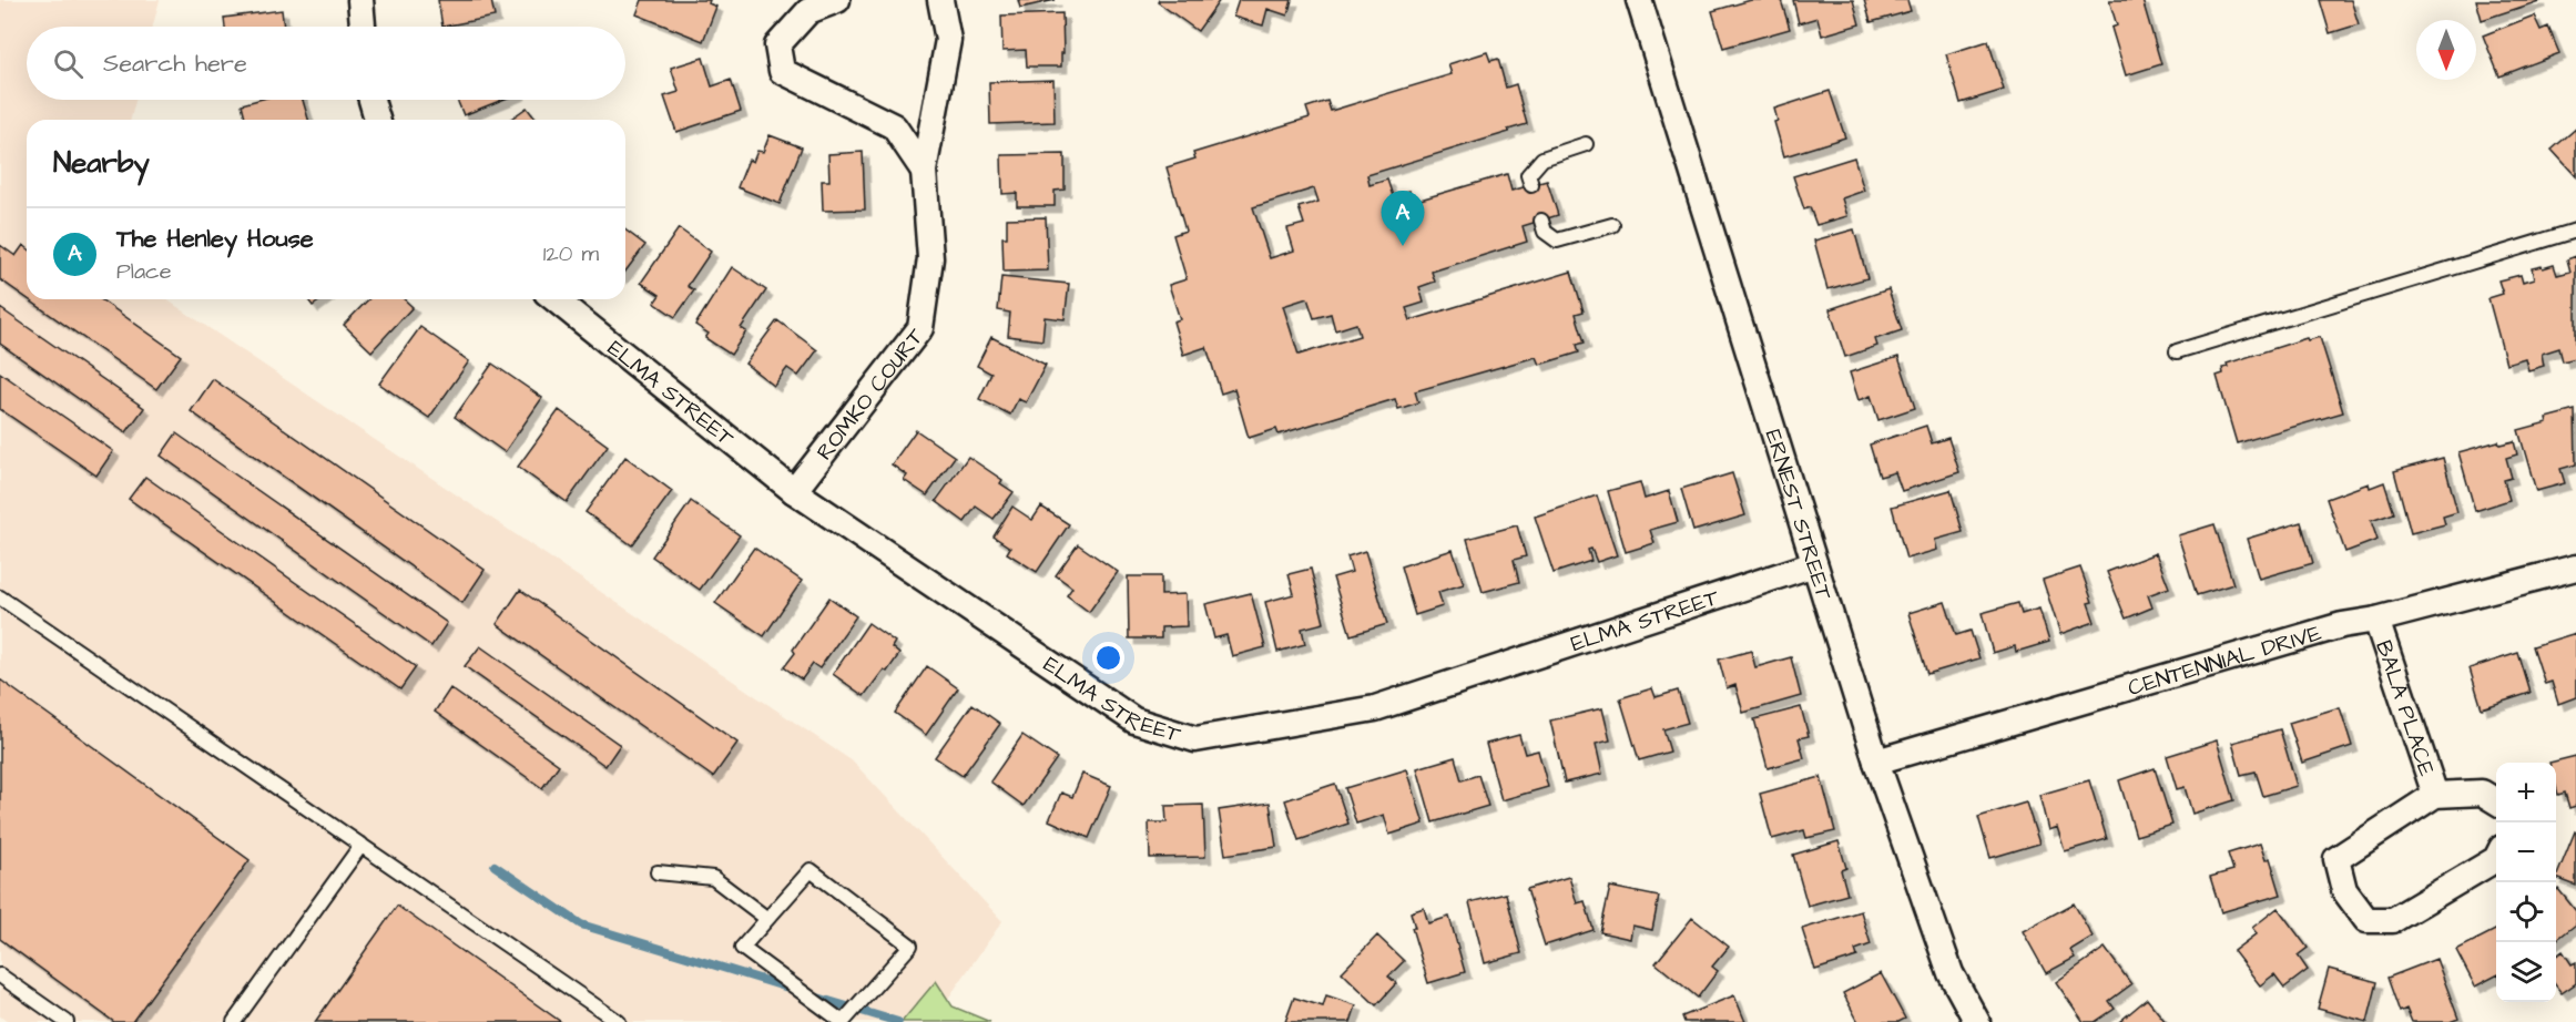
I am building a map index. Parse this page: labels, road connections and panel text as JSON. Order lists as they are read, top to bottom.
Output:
{
  "streets": {
    "street": [
      "ELMA STREET",
      "ROMKO COURT",
      "ERNEST STREET",
      "CENTENNIAL DRIVE",
      "BALA PLACE"
    ]
  },
  "crossings": [
    ["ELMA STREET", "ROMKO COURT"],
    ["ELMA STREET", "ERNEST STREET"],
    ["ERNEST STREET", "CENTENNIAL DRIVE"],
    ["CENTENNIAL DRIVE", "BALA PLACE"]
  ],
  "north": "bottom",
  "page": {
    "search": "Search here",
    "heading": "Nearby",
    "pins": "A",
    "list": [
      {
        "mark": "A",
        "name": "The Henley House",
        "note": "Place",
        "value": "120 m"
      }
    ],
    "map_buttons": ["+", "−"]
  }
}
